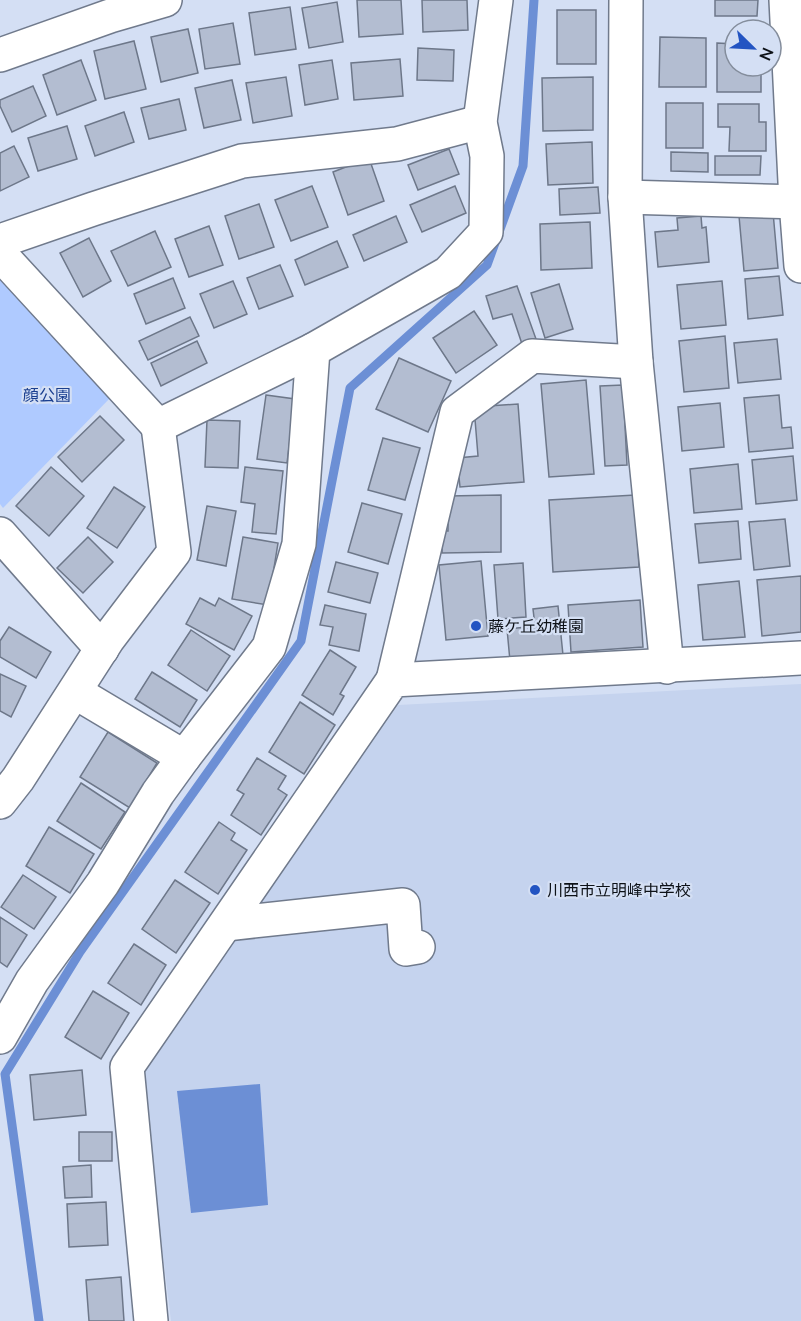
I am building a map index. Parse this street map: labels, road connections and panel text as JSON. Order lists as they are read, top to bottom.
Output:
{
  "parks": ["顔公園"],
  "places": ["藤ケ丘幼稚園", "川西市立明峰中学校"],
  "north": "bottom right"
}
